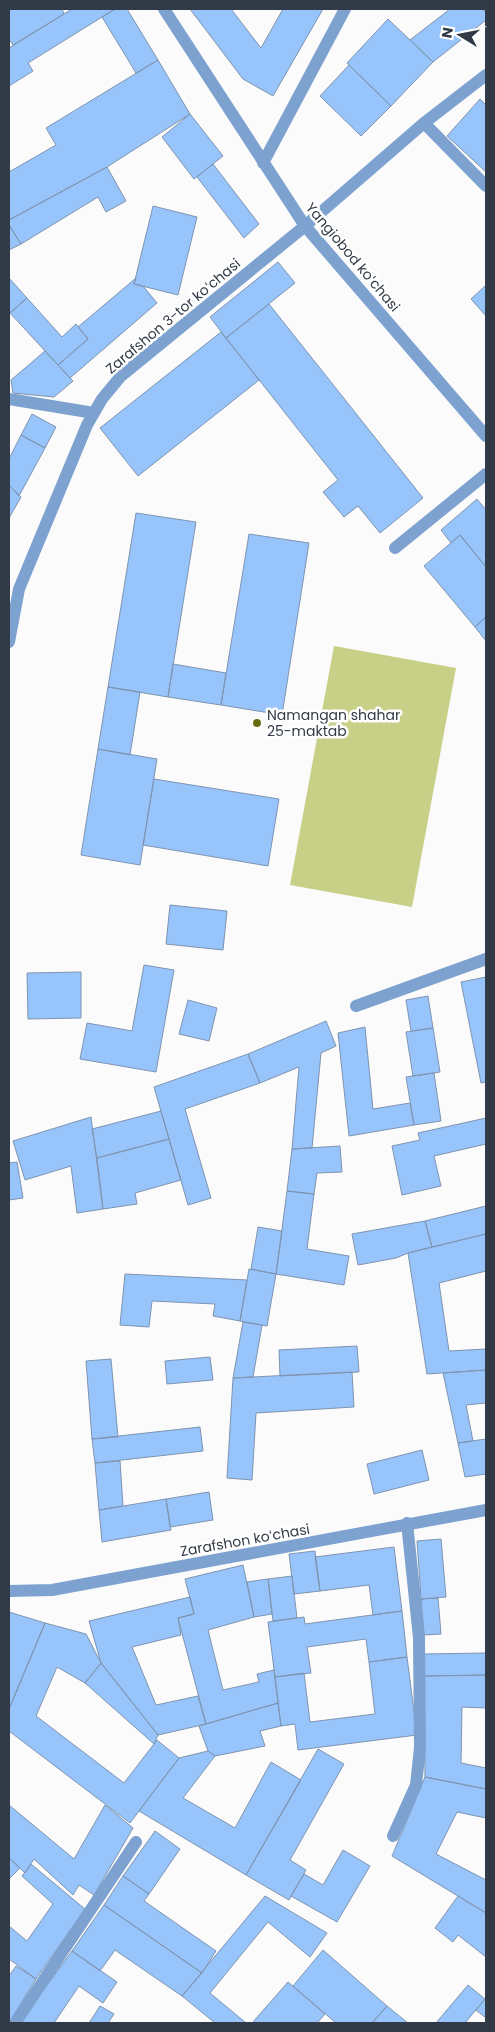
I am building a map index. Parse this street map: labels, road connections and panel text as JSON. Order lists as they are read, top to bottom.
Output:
{
  "streets": {
    "street": ["Yangiobod koʻchasi", "Zarafshon 3-tor koʻchasi", "Zarafshon koʻchasi"]
  },
  "crossings": [
    ["Yangiobod koʻchasi", "Zarafshon 3-tor koʻchasi"]
  ],
  "places": ["Namangan shahar 25-maktab"],
  "north": "left"
}
